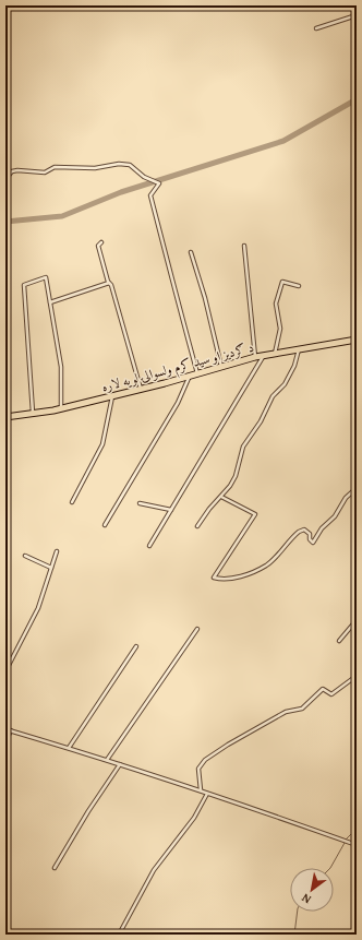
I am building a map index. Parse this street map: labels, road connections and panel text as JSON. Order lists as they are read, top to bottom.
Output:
{
  "streets": {
    "highway": ["د ګردیز او سید کرم ولسوالۍ لویه لاره"]
  },
  "north": "bottom left"
}
